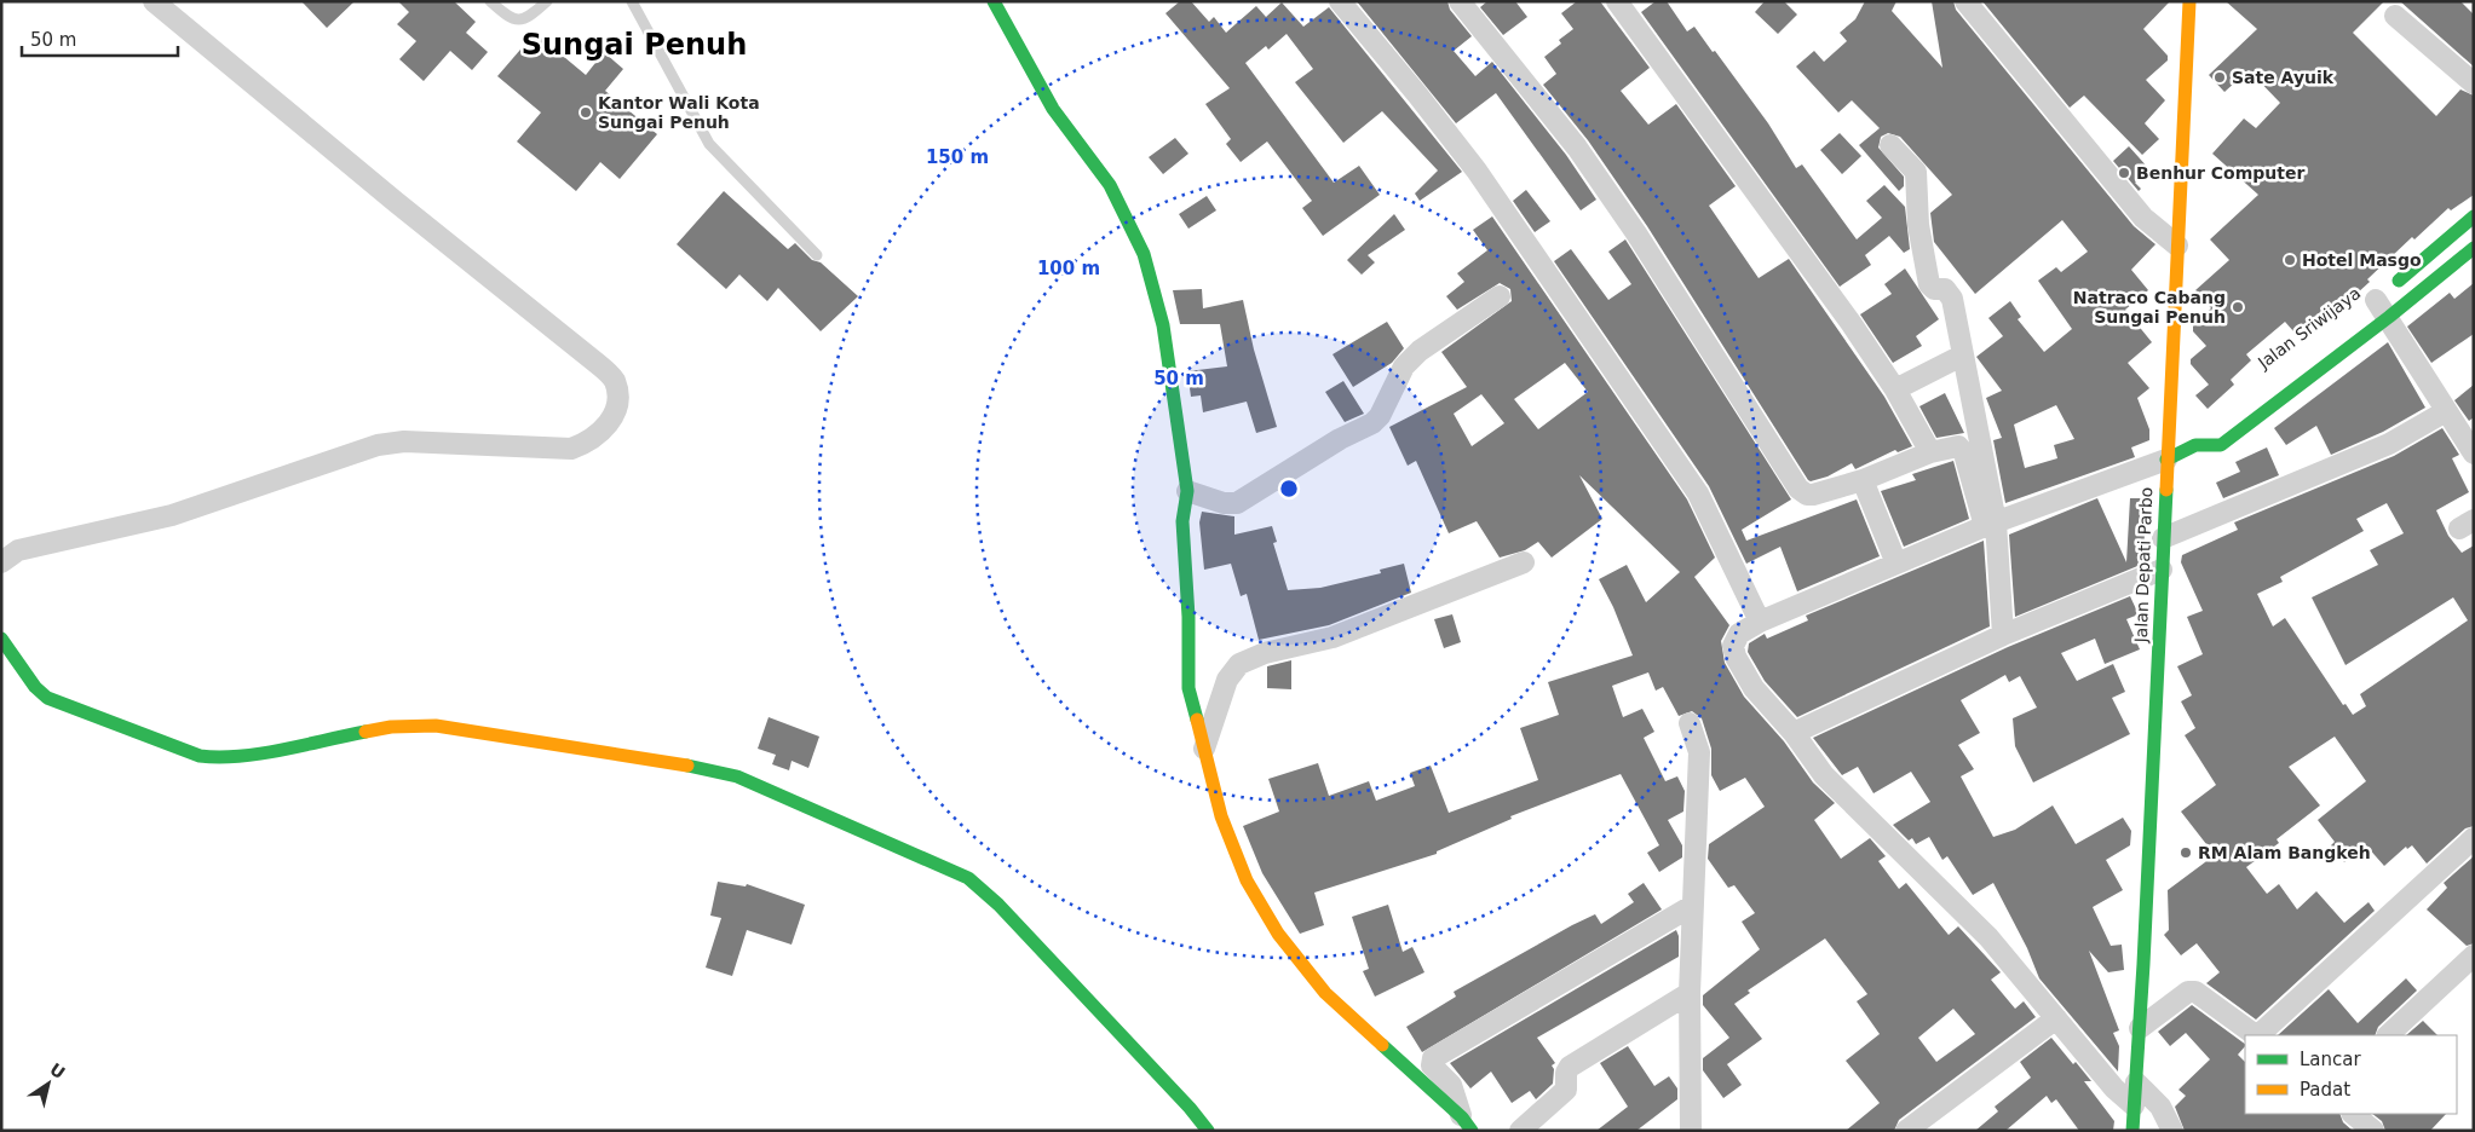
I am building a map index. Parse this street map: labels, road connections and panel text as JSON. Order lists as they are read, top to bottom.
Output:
{
  "streets": {
    "street": ["Jalan Sriwijaya", "Jalan Depati Parbo"]
  },
  "districts": ["Sungai Penuh"],
  "places": [
    "Sate Ayuik",
    "Kantor Wali Kota Sungai Penuh",
    "Benhur Computer",
    "Hotel Masgo",
    "Natraco Cabang Sungai Penuh",
    "RM Alam Bangkeh"
  ],
  "legend": ["Lancar", "Padat"],
  "scale_bar": "50 m",
  "north": "top right",
  "rings": ["150 m", "100 m", "50 m"]
}
